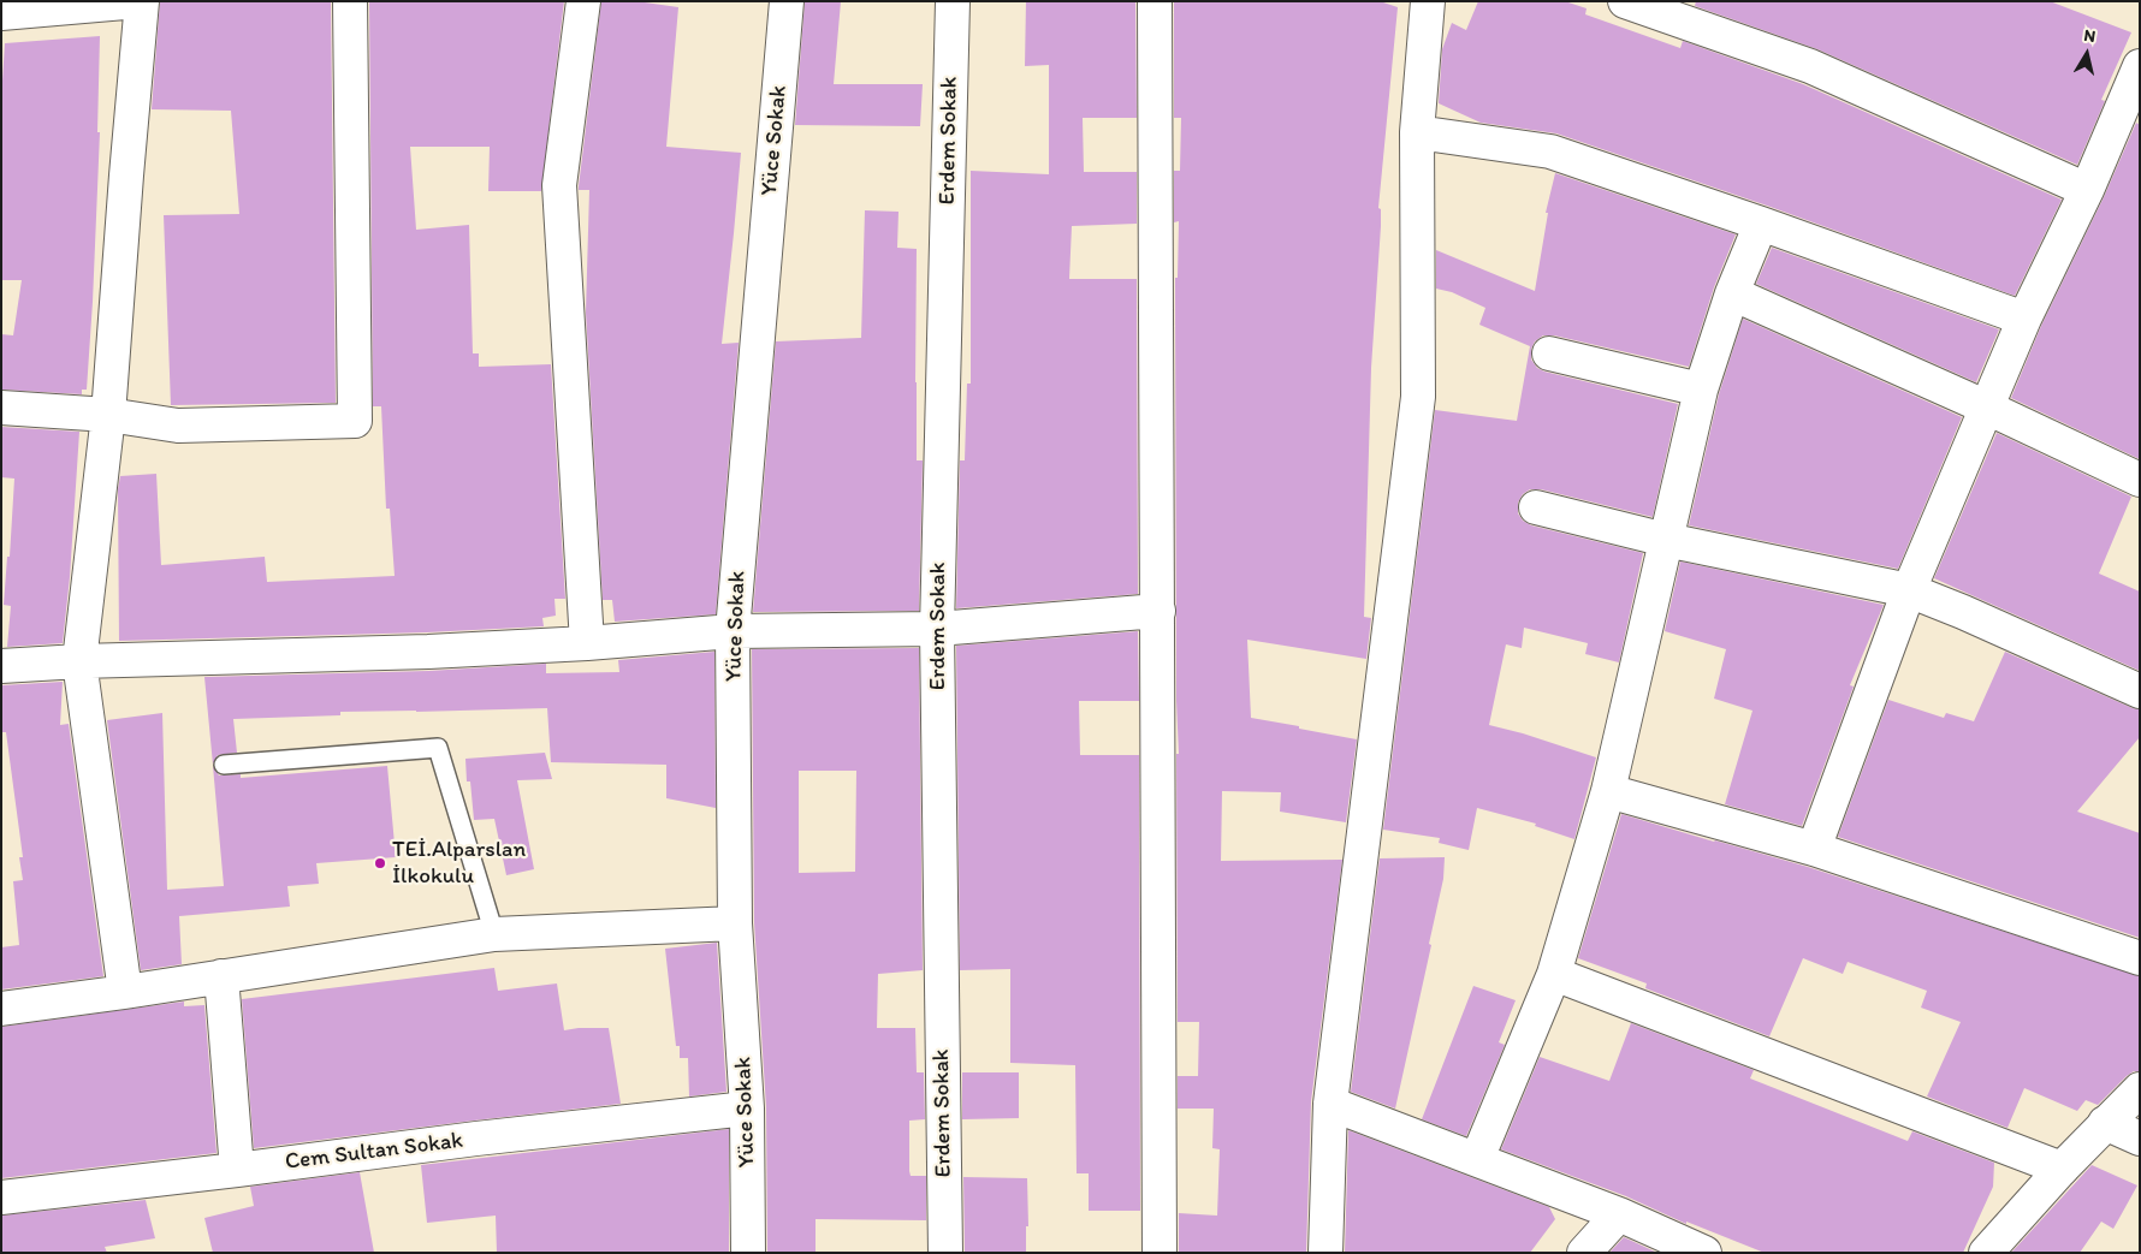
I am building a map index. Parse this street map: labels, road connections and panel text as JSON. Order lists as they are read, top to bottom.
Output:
{
  "streets": {
    "street": ["Yüce Sokak", "Erdem Sokak", "Cem Sultan Sokak"]
  },
  "crossings": [
    ["Yüce Sokak", "Cem Sultan Sokak"]
  ],
  "places": ["TEİ.Alparslan İlkokulu"],
  "north": "top"
}
